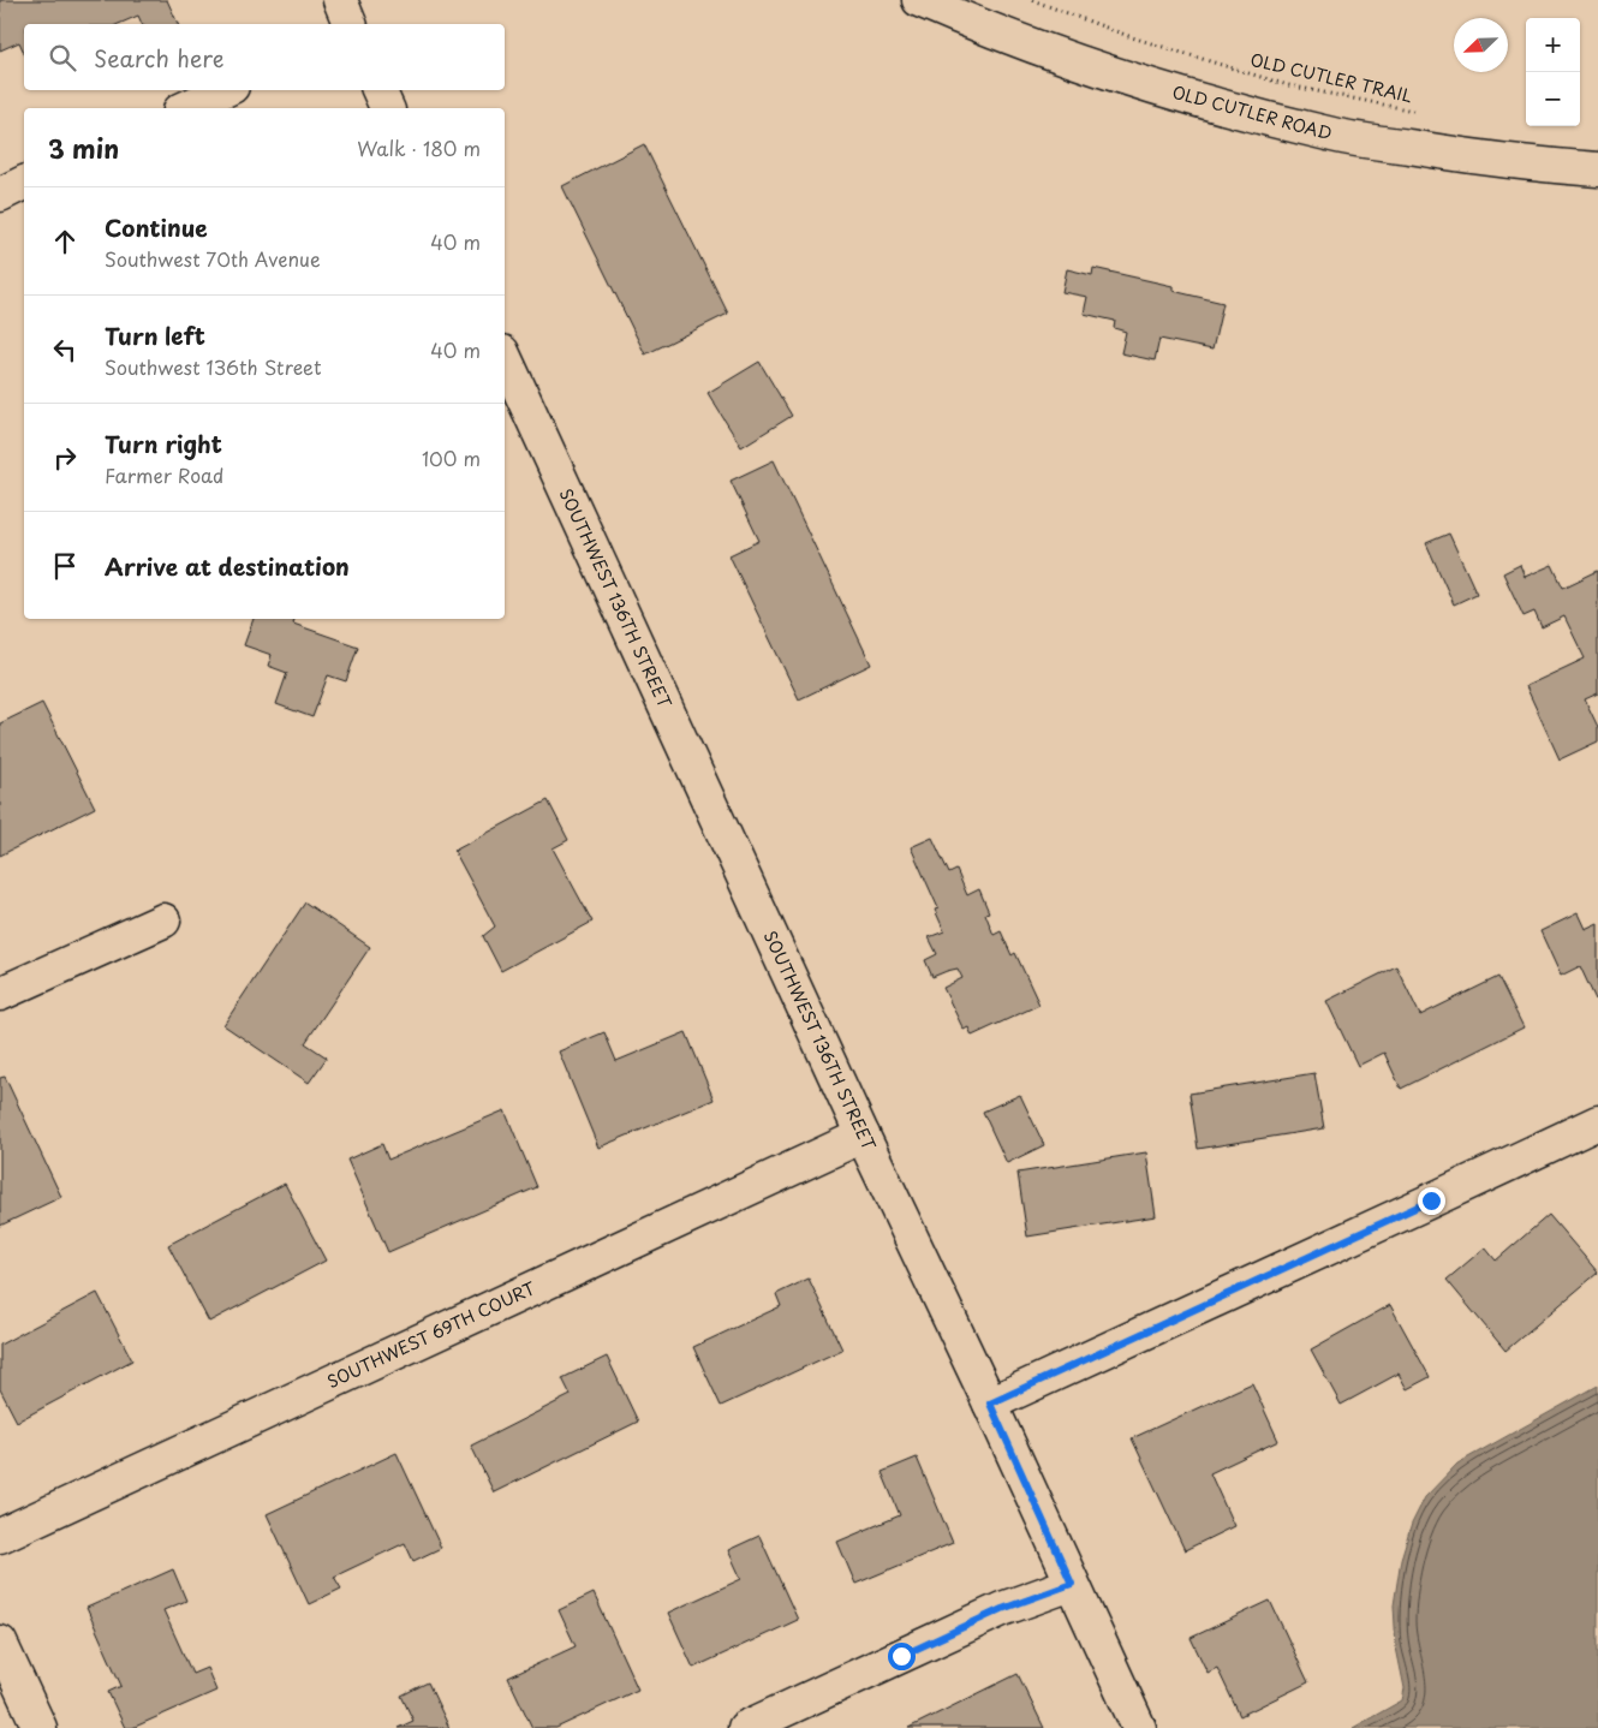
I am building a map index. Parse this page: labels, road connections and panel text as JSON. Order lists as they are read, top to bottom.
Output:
{
  "streets": {
    "street": ["OLD CUTLER ROAD", "SOUTHWEST 136TH STREET", "SOUTHWEST 69TH COURT"],
    "path": ["OLD CUTLER TRAIL"]
  },
  "crossings": [
    ["SOUTHWEST 136TH STREET", "SOUTHWEST 69TH COURT"]
  ],
  "north": "bottom left",
  "page": {
    "map_buttons": ["+", "−"],
    "search": "Search here",
    "heading": ["3 min", "Walk · 180 m"],
    "list": [
      ["Continue", "Southwest 70th Avenue", "40 m"],
      ["Turn left", "Southwest 136th Street", "40 m"],
      ["Turn right", "Farmer Road", "100 m"],
      "Arrive at destination"
    ]
  }
}
